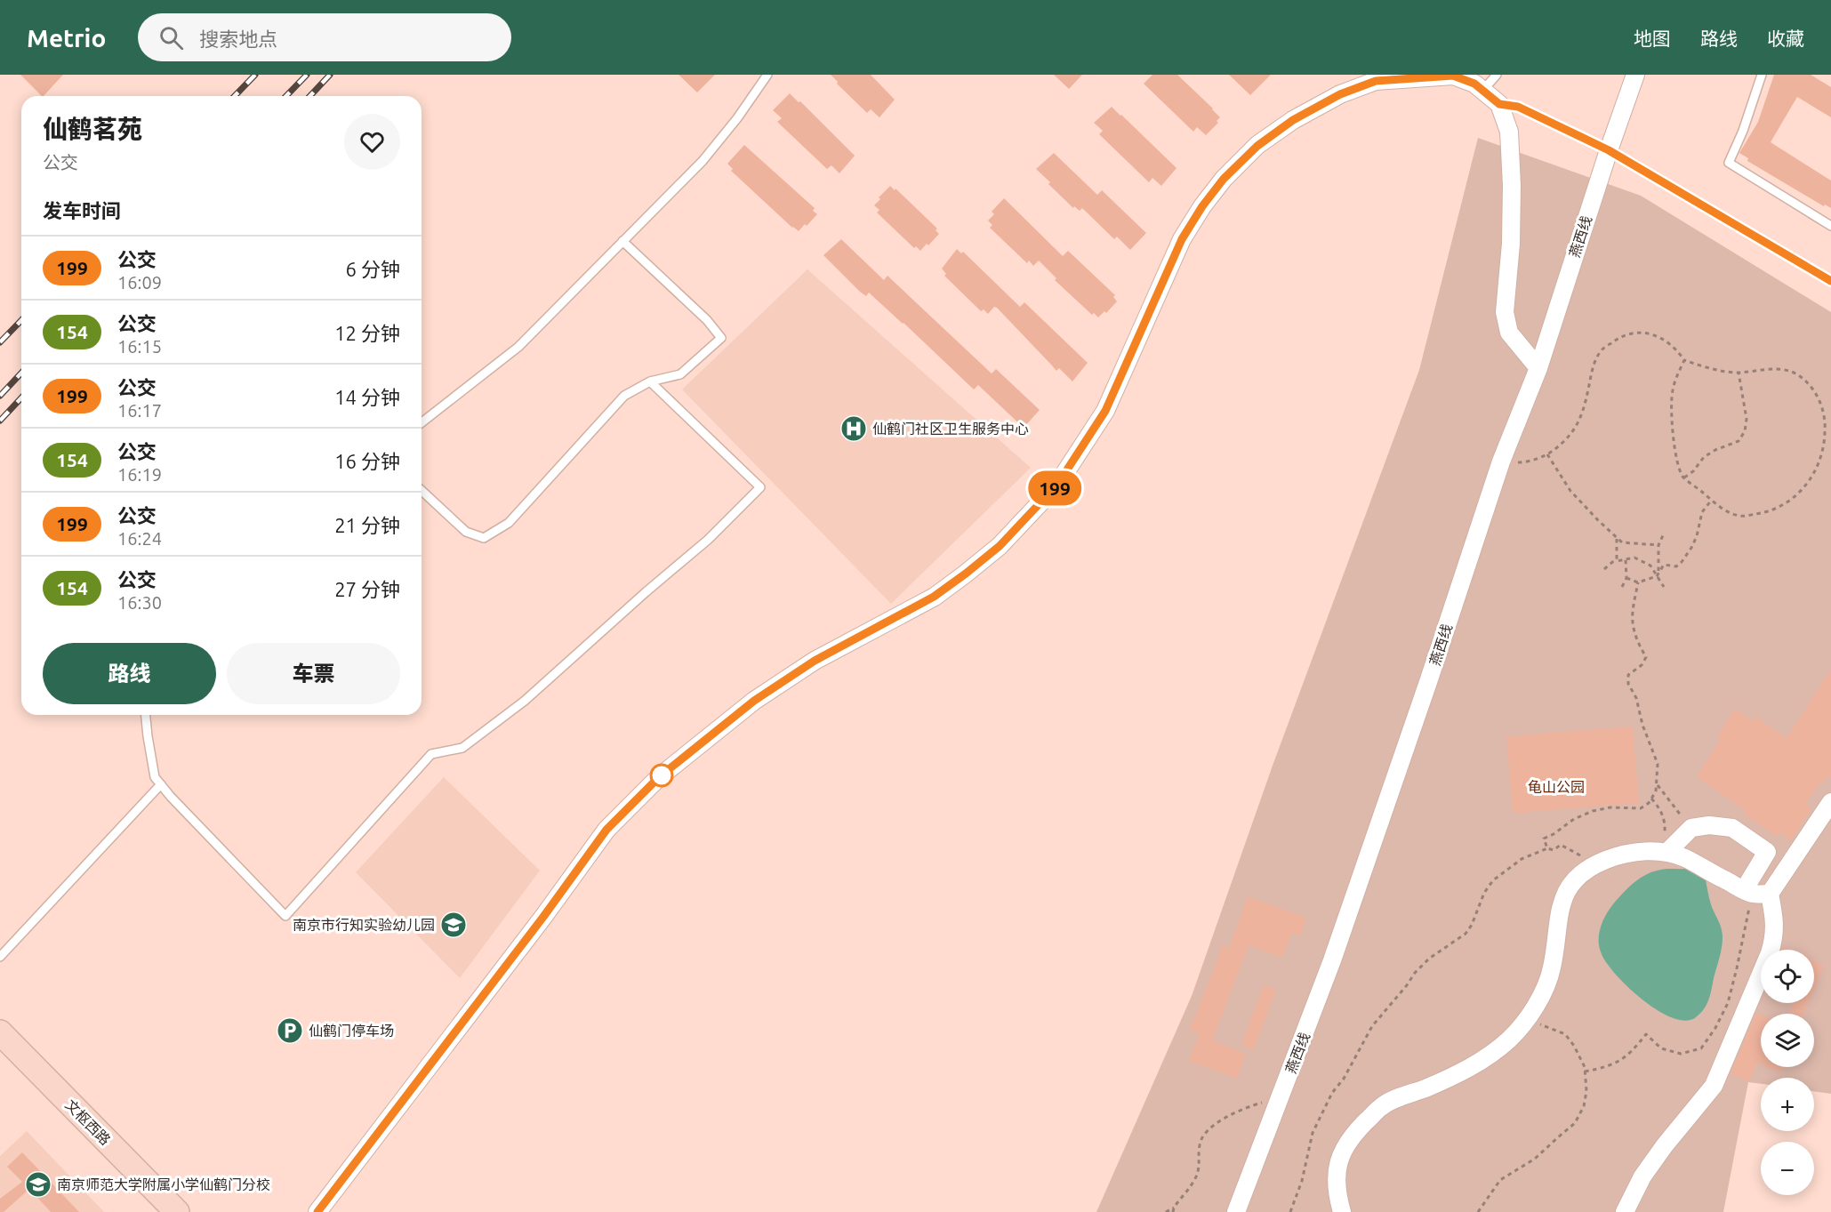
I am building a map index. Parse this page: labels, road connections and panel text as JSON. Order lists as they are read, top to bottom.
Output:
{
  "streets": {
    "street": ["燕西线", "文枢西路"]
  },
  "parks": ["龟山公园"],
  "places": {
    "hospital": ["仙鹤门社区卫生服务中心"],
    "school or university": ["南京市行知实验幼儿园", "南京师范大学附属小学仙鹤门分校"],
    "parking": ["仙鹤门停车场"]
  },
  "lines": ["bus line 199"],
  "page": {
    "header": "Metrio",
    "search": "搜索地点",
    "nav": ["地图", "路线", "收藏"],
    "on_map": "199",
    "heading": [
      ["仙鹤茗苑", "公交"],
      "发车时间"
    ],
    "list": [
      {
        "mark": "199",
        "name": "公交",
        "note": "16:09",
        "value": "6 分钟"
      },
      {
        "mark": "154",
        "name": "公交",
        "note": "16:15",
        "value": "12 分钟"
      },
      {
        "mark": "199",
        "name": "公交",
        "note": "16:17",
        "value": "14 分钟"
      },
      {
        "mark": "154",
        "name": "公交",
        "note": "16:19",
        "value": "16 分钟"
      },
      {
        "mark": "199",
        "name": "公交",
        "note": "16:24",
        "value": "21 分钟"
      },
      {
        "mark": "154",
        "name": "公交",
        "note": "16:30",
        "value": "27 分钟"
      }
    ],
    "buttons": ["路线", "车票"],
    "map_buttons": ["+", "−"]
  }
}
